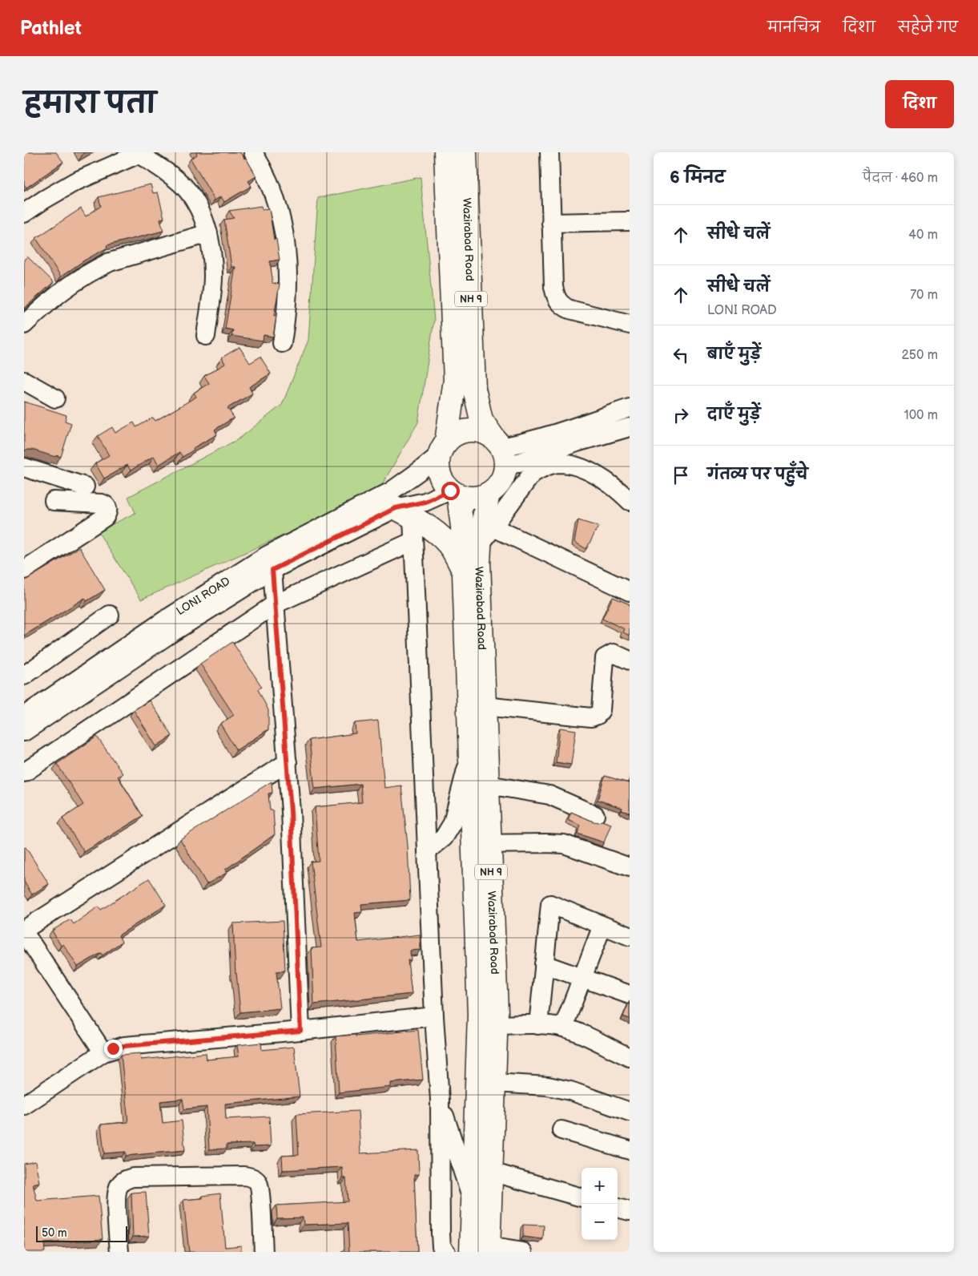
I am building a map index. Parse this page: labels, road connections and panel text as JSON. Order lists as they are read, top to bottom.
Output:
{
  "streets": {
    "main road": ["Wazirabad Road", "NH 9"],
    "street": ["LONI ROAD"]
  },
  "scale_bar": "50 m",
  "page": {
    "header": "Pathlet",
    "nav": ["मानचित्र", "दिशा", "सहेजे गए"],
    "title": "हमारा पता",
    "buttons": "दिशा",
    "heading": ["6 मिनट", "पैदल · 460 m"],
    "list": [
      ["सीधे चलें", "40 m"],
      ["सीधे चलें", "LONI ROAD", "70 m"],
      ["बाएँ मुड़ें", "250 m"],
      ["दाएँ मुड़ें", "100 m"],
      "गंतव्य पर पहुँचे"
    ],
    "map_buttons": ["+", "−"],
    "scale": "50 m"
  }
}
